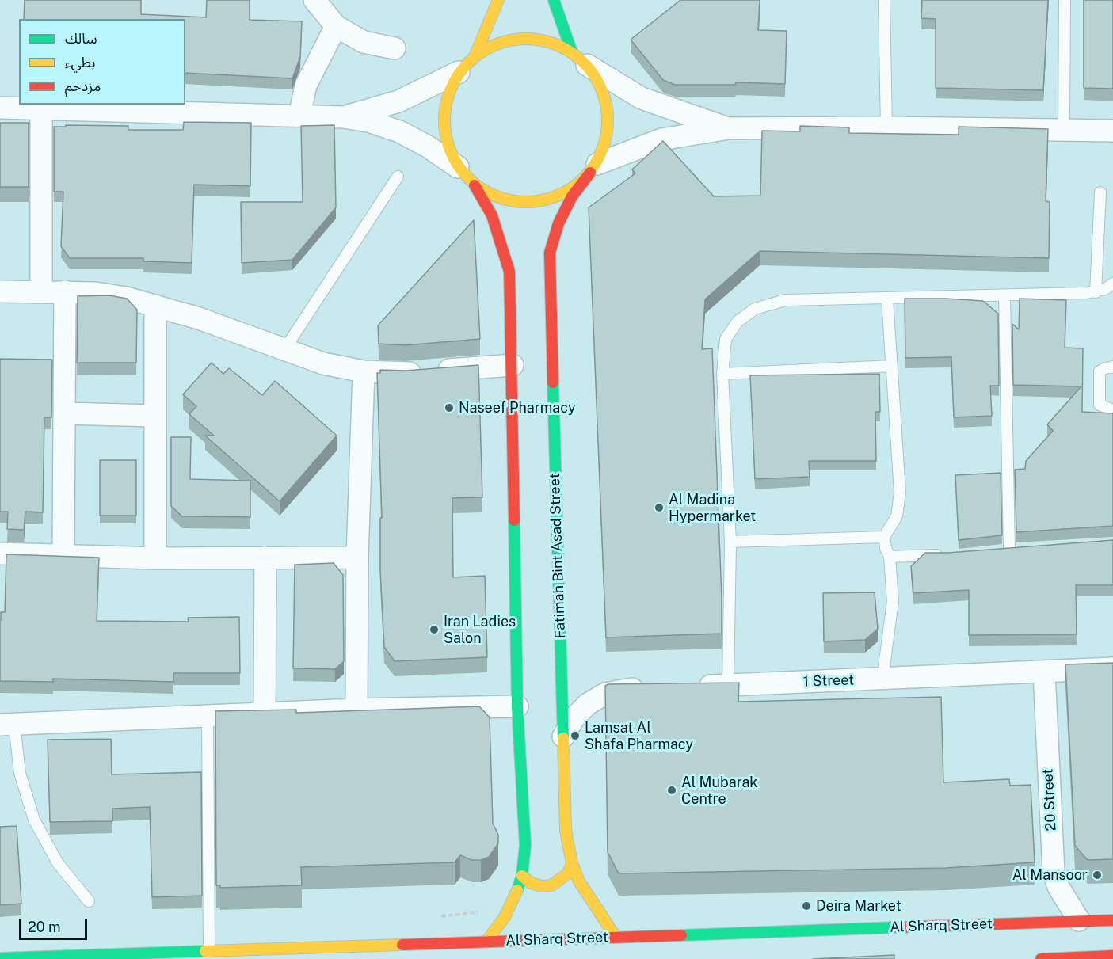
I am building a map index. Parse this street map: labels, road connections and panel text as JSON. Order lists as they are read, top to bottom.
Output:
{
  "streets": {
    "street": [
      "Fatimah Bint Asad Street",
      "1 Street",
      "20 Street",
      "Al Sharq Street"
    ]
  },
  "crossings": [
    ["Fatimah Bint Asad Street", "Al Sharq Street"],
    ["1 Street", "20 Street"],
    ["20 Street", "Al Sharq Street"]
  ],
  "places": [
    "Naseef Pharmacy",
    "Al Madina Hypermarket",
    "Iran Ladies Salon",
    "Lamsat Al Shafa Pharmacy",
    "Al Mubarak Centre",
    "Al Mansoor",
    "Deira Market"
  ],
  "legend": ["سالك", "بطيء", "مزدحم"],
  "scale_bar": "20 m"
}
